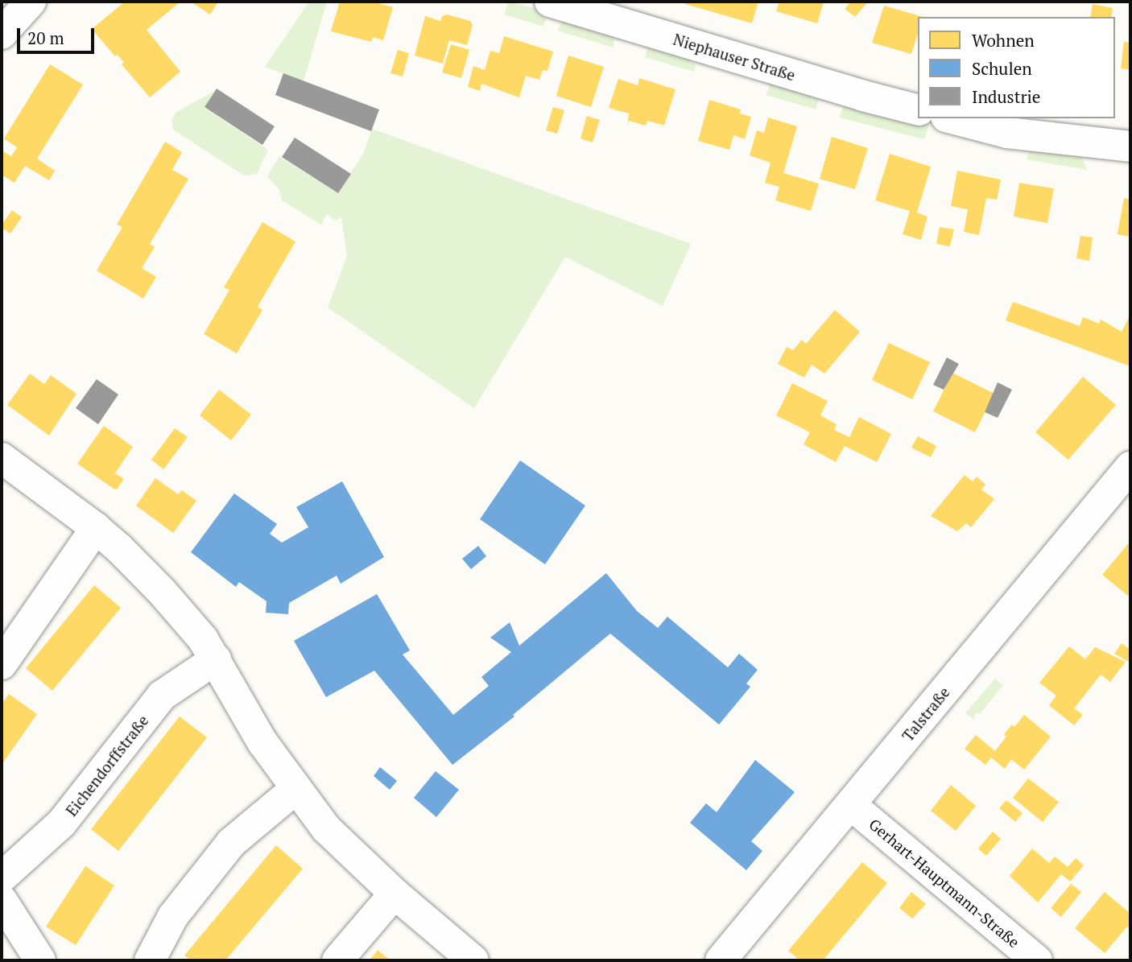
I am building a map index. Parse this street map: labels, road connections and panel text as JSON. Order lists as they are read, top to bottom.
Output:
{
  "streets": {
    "street": [
      "Niephauser Straße",
      "Talstraße",
      "Eichendorffstraße",
      "Gerhart-Hauptmann-Straße"
    ]
  },
  "crossings": [
    ["Talstraße", "Gerhart-Hauptmann-Straße"]
  ],
  "legend": ["Wohnen", "Schulen", "Industrie"],
  "scale_bar": "20 m"
}
